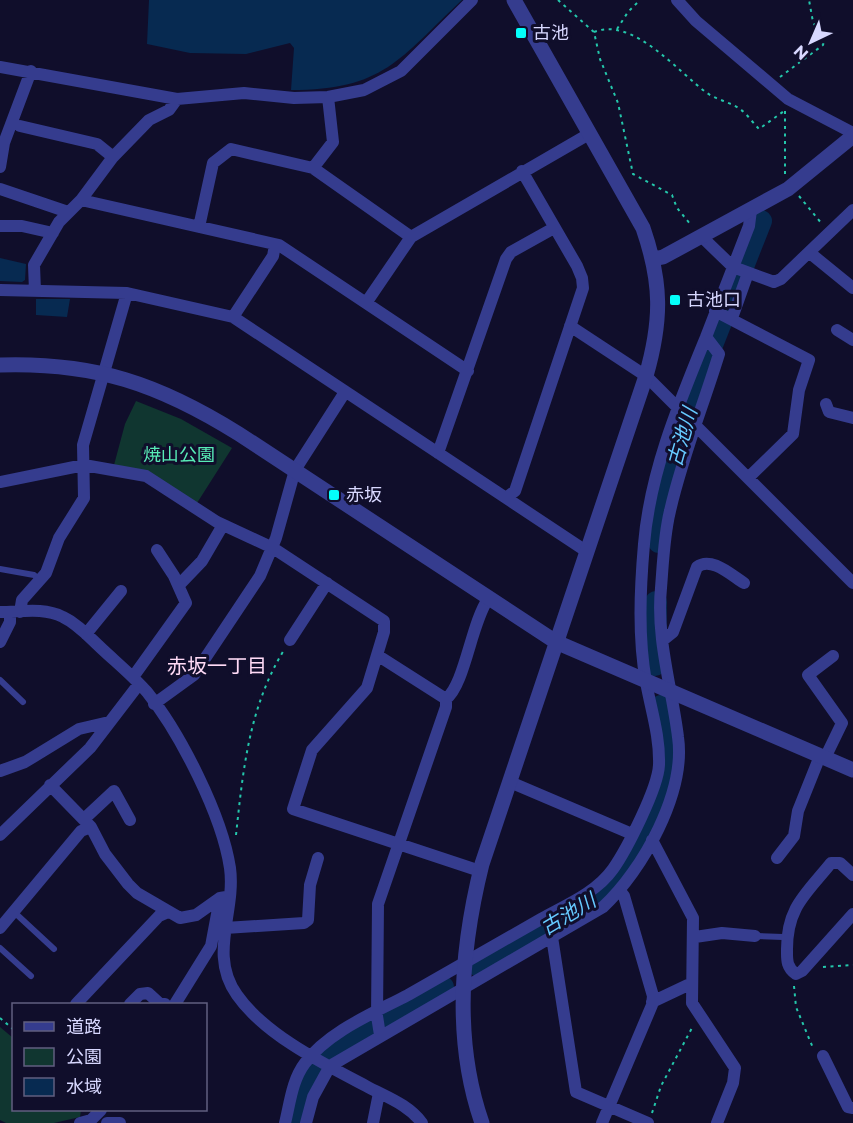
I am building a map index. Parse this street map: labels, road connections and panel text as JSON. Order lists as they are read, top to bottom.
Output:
{
  "districts": ["赤坂一丁目"],
  "water": ["古池川"],
  "parks": ["焼山公園"],
  "places": {
    "transit": ["古池", "古池口", "赤坂"]
  },
  "legend": ["道路", "公園", "水域"],
  "north": "bottom left"
}
